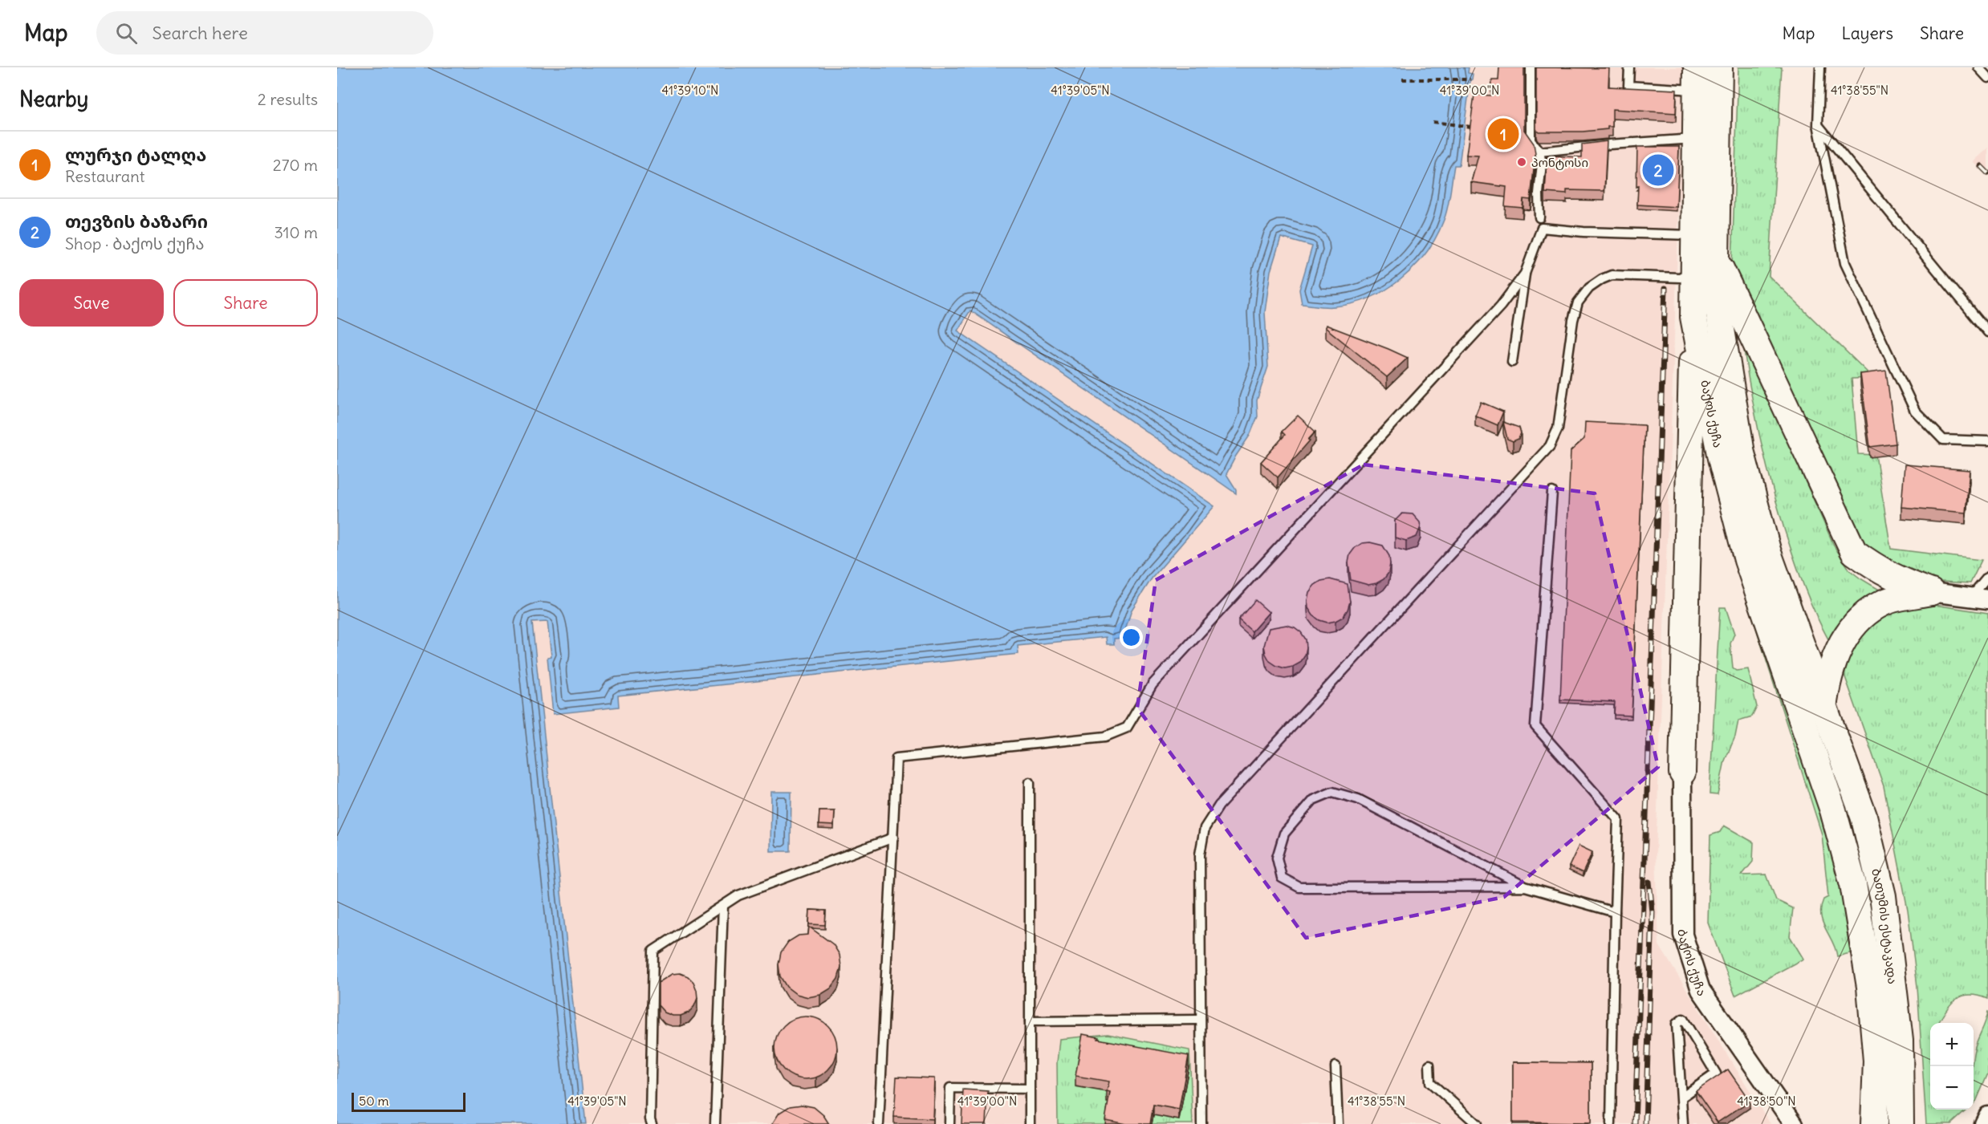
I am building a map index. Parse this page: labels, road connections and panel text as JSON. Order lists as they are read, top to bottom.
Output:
{
  "streets": {
    "main road": ["ბაქოს ქუჩა", "ბათუმის ესტაკადა"]
  },
  "crossings": [
    ["ბაქოს ქუჩა", "ბათუმის ესტაკადა"]
  ],
  "places": ["პონტოსი"],
  "scale_bar": "50 m",
  "page": {
    "header": "Map",
    "search": "Search here",
    "nav": ["Map", "Layers", "Share"],
    "heading": ["Nearby", "2 results"],
    "pins": ["1", "2"],
    "list": [
      {
        "mark": "1",
        "name": "ლურჯი ტალღა",
        "note": "Restaurant",
        "value": "270 m"
      },
      {
        "mark": "2",
        "name": "თევზის ბაზარი",
        "note": "Shop · ბაქოს ქუჩა",
        "value": "310 m"
      }
    ],
    "buttons": ["Save", "Share"],
    "map_buttons": ["+", "−"],
    "scale": "50 m"
  },
  "coordinates": [
    "41°39'10\"N",
    "41°39'05\"N",
    "41°39'00\"N",
    "41°38'55\"N",
    "41°38'50\"N"
  ]
}
